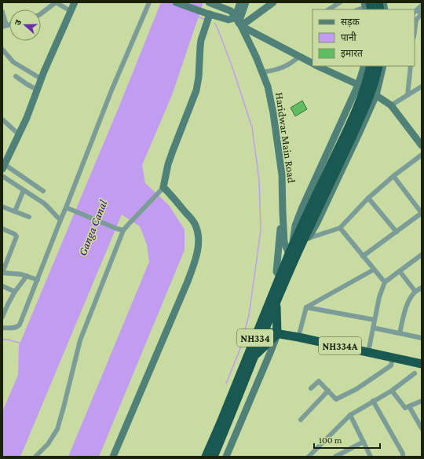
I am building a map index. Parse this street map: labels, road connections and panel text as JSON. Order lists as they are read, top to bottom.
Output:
{
  "streets": {
    "highway": ["NH334", "NH334A"],
    "street": ["Haridwar Main Road"]
  },
  "crossings": [
    ["Haridwar Main Road", "NH334"],
    ["NH334", "NH334A"]
  ],
  "water": ["Ganga Canal"],
  "legend": ["सड़क", "पानी", "इमारत"],
  "scale_bar": "100 m",
  "north": "left"
}
